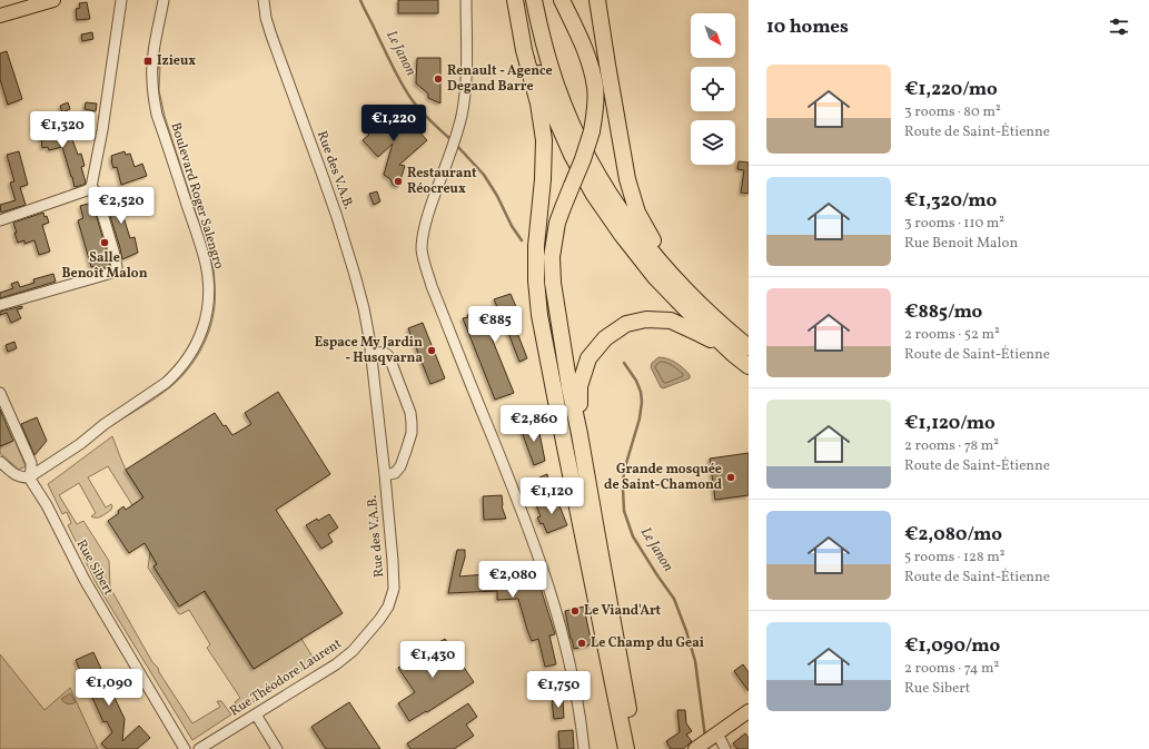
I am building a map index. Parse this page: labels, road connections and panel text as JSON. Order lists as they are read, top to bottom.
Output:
{
  "streets": {
    "street": [
      "Rue des V.A.B.",
      "Boulevard Roger Salengro",
      "Rue Sibert",
      "Rue Théodore Laurent"
    ]
  },
  "crossings": [
    ["Rue des V.A.B.", "Rue Théodore Laurent"],
    ["Boulevard Roger Salengro", "Rue Sibert"]
  ],
  "water": ["Le Janon"],
  "places": {
    "transit": ["Izieux"],
    "other": [
      "Renault - Agence Degand Barre",
      "Restaurant Réocreux",
      "Salle Benoît Malon",
      "Espace My Jardin - Husqvarna",
      "Grande mosquée de Saint-Chamond",
      "Le Viand'Art",
      "Le Champ du Geai"
    ]
  },
  "north": "bottom right",
  "page": {
    "heading": "10 homes",
    "list": [
      {
        "name": "€1,220/mo",
        "note": "3 rooms · 80 m² · Route de Saint-Étienne"
      },
      {
        "name": "€1,320/mo",
        "note": "3 rooms · 110 m² · Rue Benoit Malon"
      },
      {
        "name": "€885/mo",
        "note": "2 rooms · 52 m² · Route de Saint-Étienne"
      },
      {
        "name": "€1,120/mo",
        "note": "2 rooms · 78 m² · Route de Saint-Étienne"
      },
      {
        "name": "€2,080/mo",
        "note": "5 rooms · 128 m² · Route de Saint-Étienne"
      },
      {
        "name": "€1,090/mo",
        "note": "2 rooms · 74 m² · Rue Sibert"
      }
    ],
    "price": [
      "€1,220",
      "€1,320",
      "€2,520",
      "€885",
      "€2,860",
      "€1,120",
      "€2,080",
      "€1,430",
      "€1,090",
      "€1,750"
    ]
  }
}
